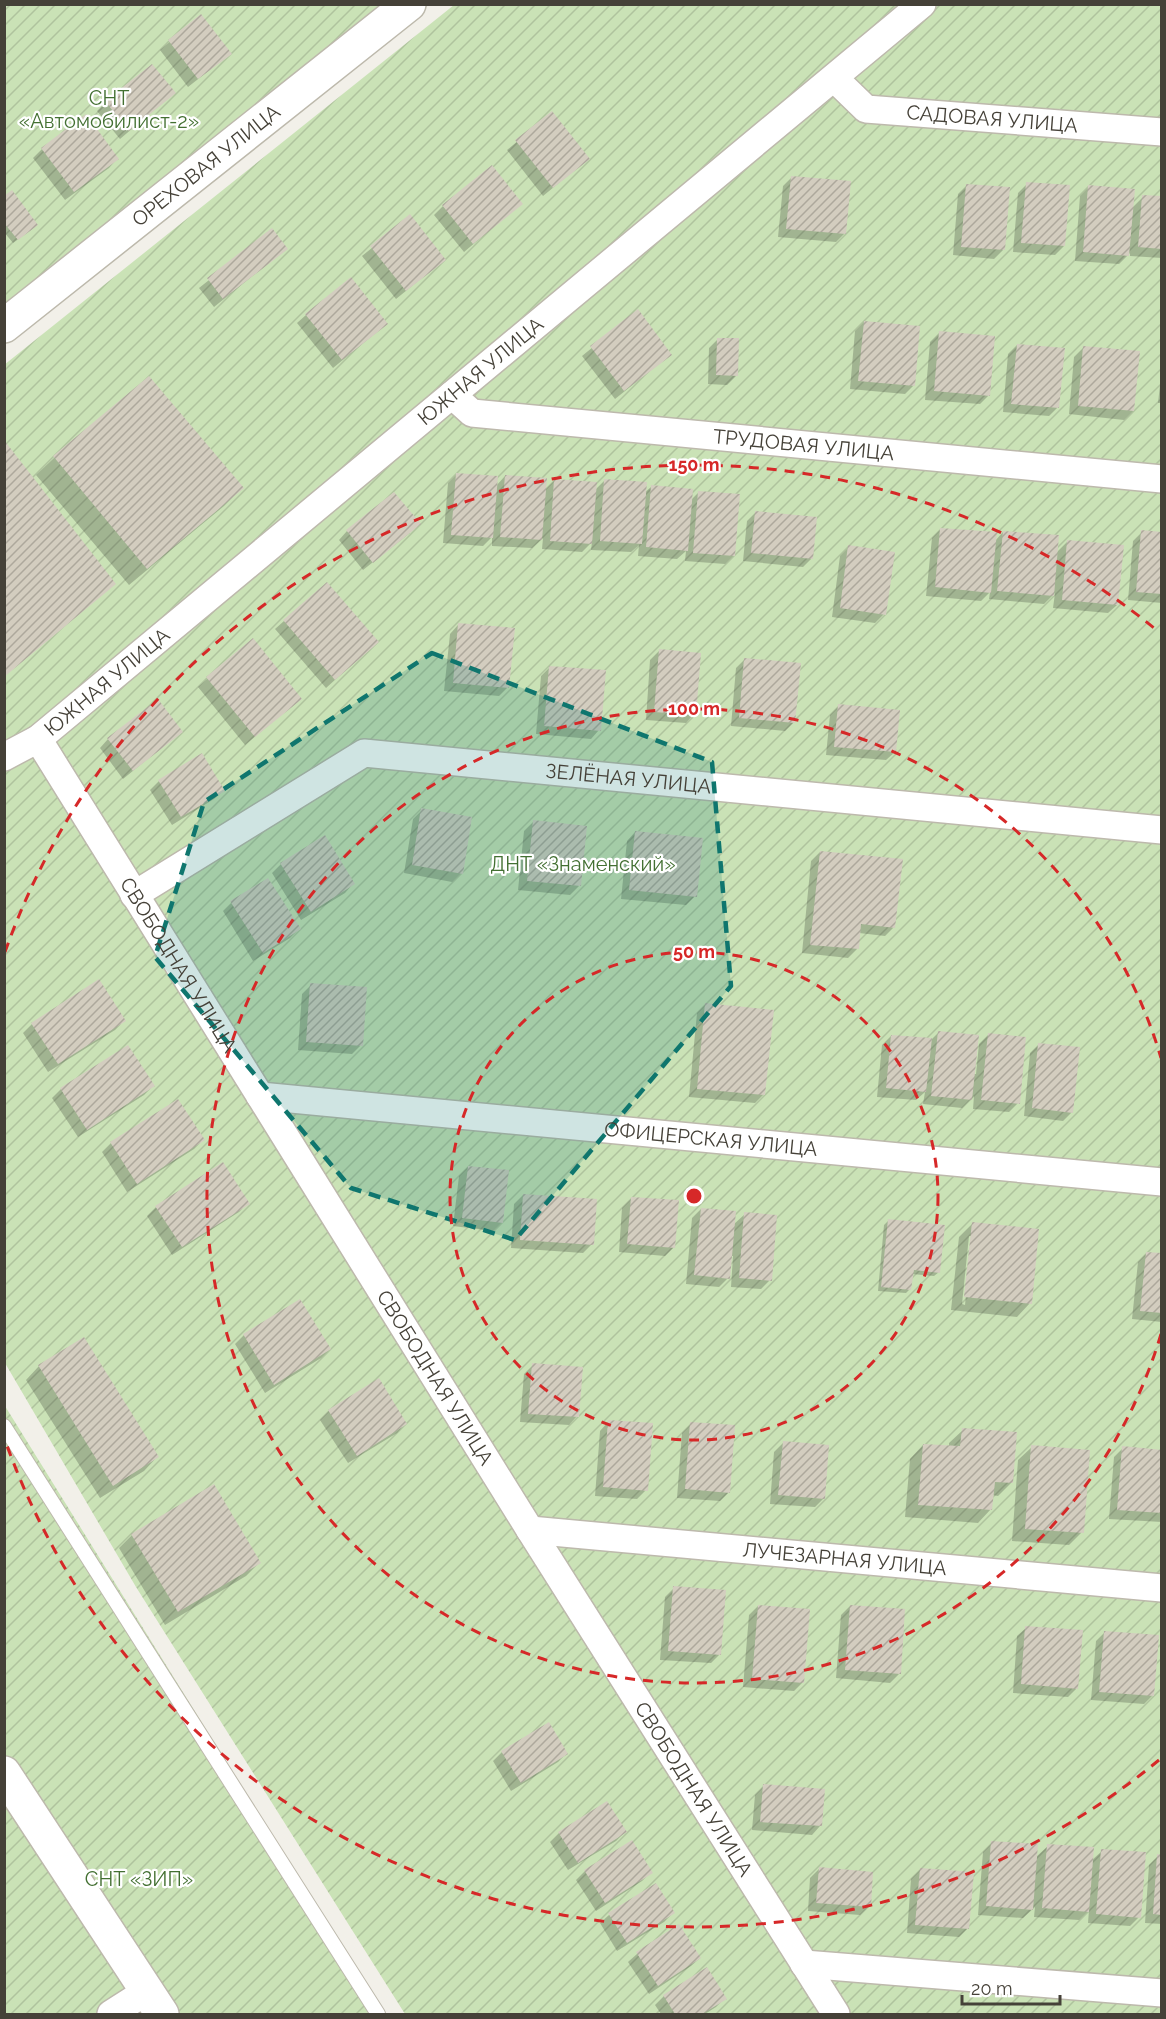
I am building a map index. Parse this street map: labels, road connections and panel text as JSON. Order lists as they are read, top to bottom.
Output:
{
  "streets": {
    "street": [
      "САДОВАЯ УЛИЦА",
      "ОРЕХОВАЯ УЛИЦА",
      "ЮЖНАЯ УЛИЦА",
      "ТРУДОВАЯ УЛИЦА",
      "ЗЕЛЁНАЯ УЛИЦА",
      "СВОБОДНАЯ УЛИЦА",
      "ОФИЦЕРСКАЯ УЛИЦА",
      "ЛУЧЕЗАРНАЯ УЛИЦА"
    ]
  },
  "crossings": [
    ["САДОВАЯ УЛИЦА", "ЮЖНАЯ УЛИЦА"],
    ["ЮЖНАЯ УЛИЦА", "ТРУДОВАЯ УЛИЦА"],
    ["ЮЖНАЯ УЛИЦА", "СВОБОДНАЯ УЛИЦА"],
    ["ЗЕЛЁНАЯ УЛИЦА", "СВОБОДНАЯ УЛИЦА"],
    ["СВОБОДНАЯ УЛИЦА", "ОФИЦЕРСКАЯ УЛИЦА"],
    ["СВОБОДНАЯ УЛИЦА", "ЛУЧЕЗАРНАЯ УЛИЦА"]
  ],
  "parks": ["СНТ «Автомобилист-2»", "ДНТ «Знаменский»", "СНТ «ЗИП»"],
  "scale_bar": "20 m",
  "rings": ["150 m", "100 m", "50 m"]
}
